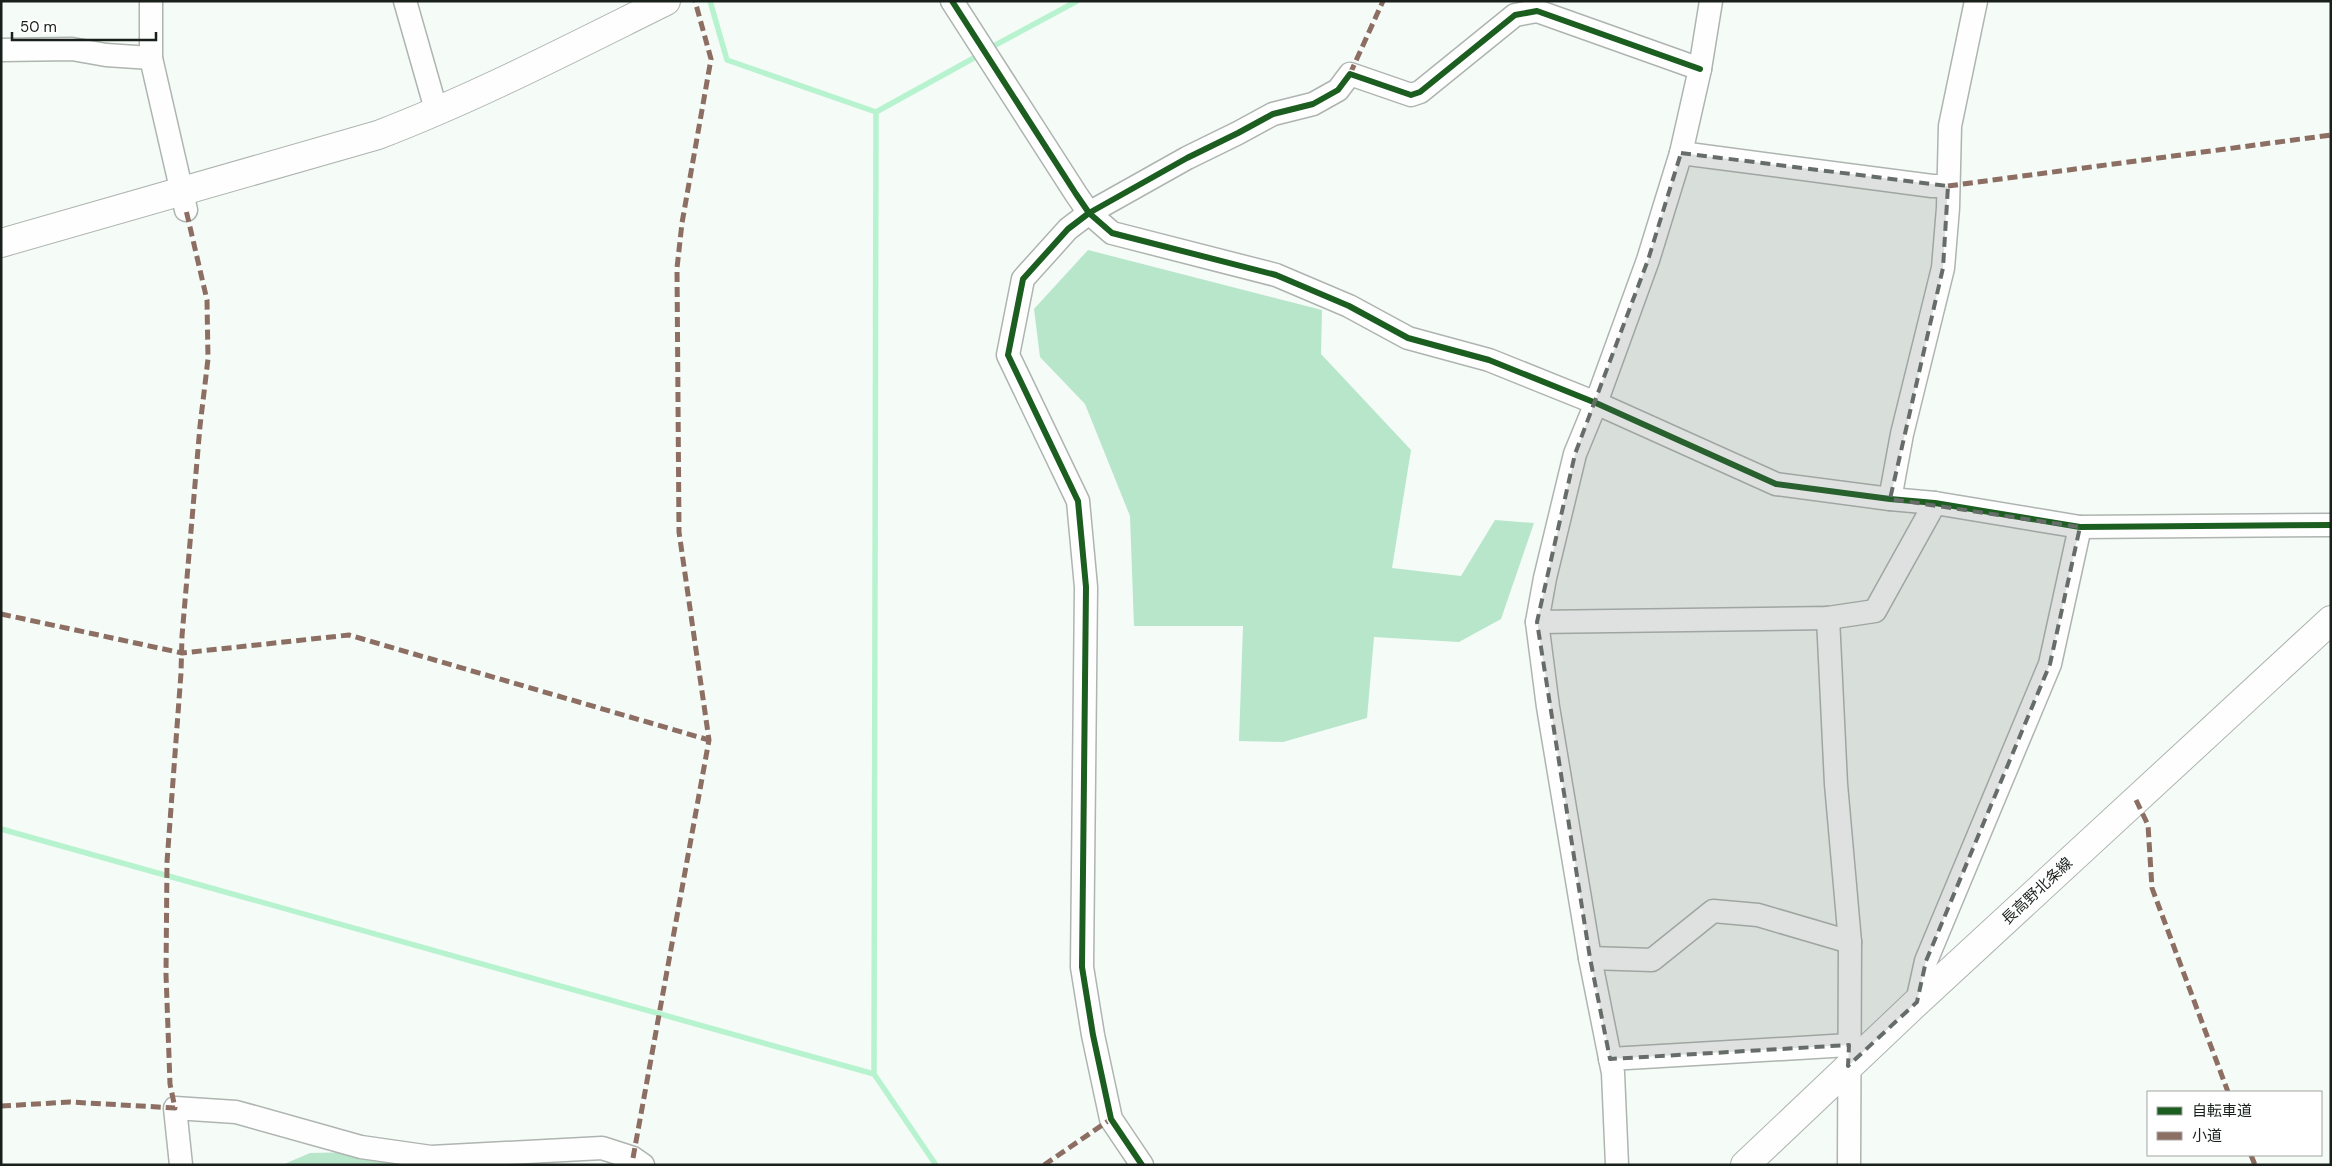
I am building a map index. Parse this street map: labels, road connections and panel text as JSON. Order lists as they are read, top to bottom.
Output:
{
  "streets": {
    "main road": ["長高野北条線"]
  },
  "legend": ["自転車道", "小道"],
  "scale_bar": "50 m"
}
